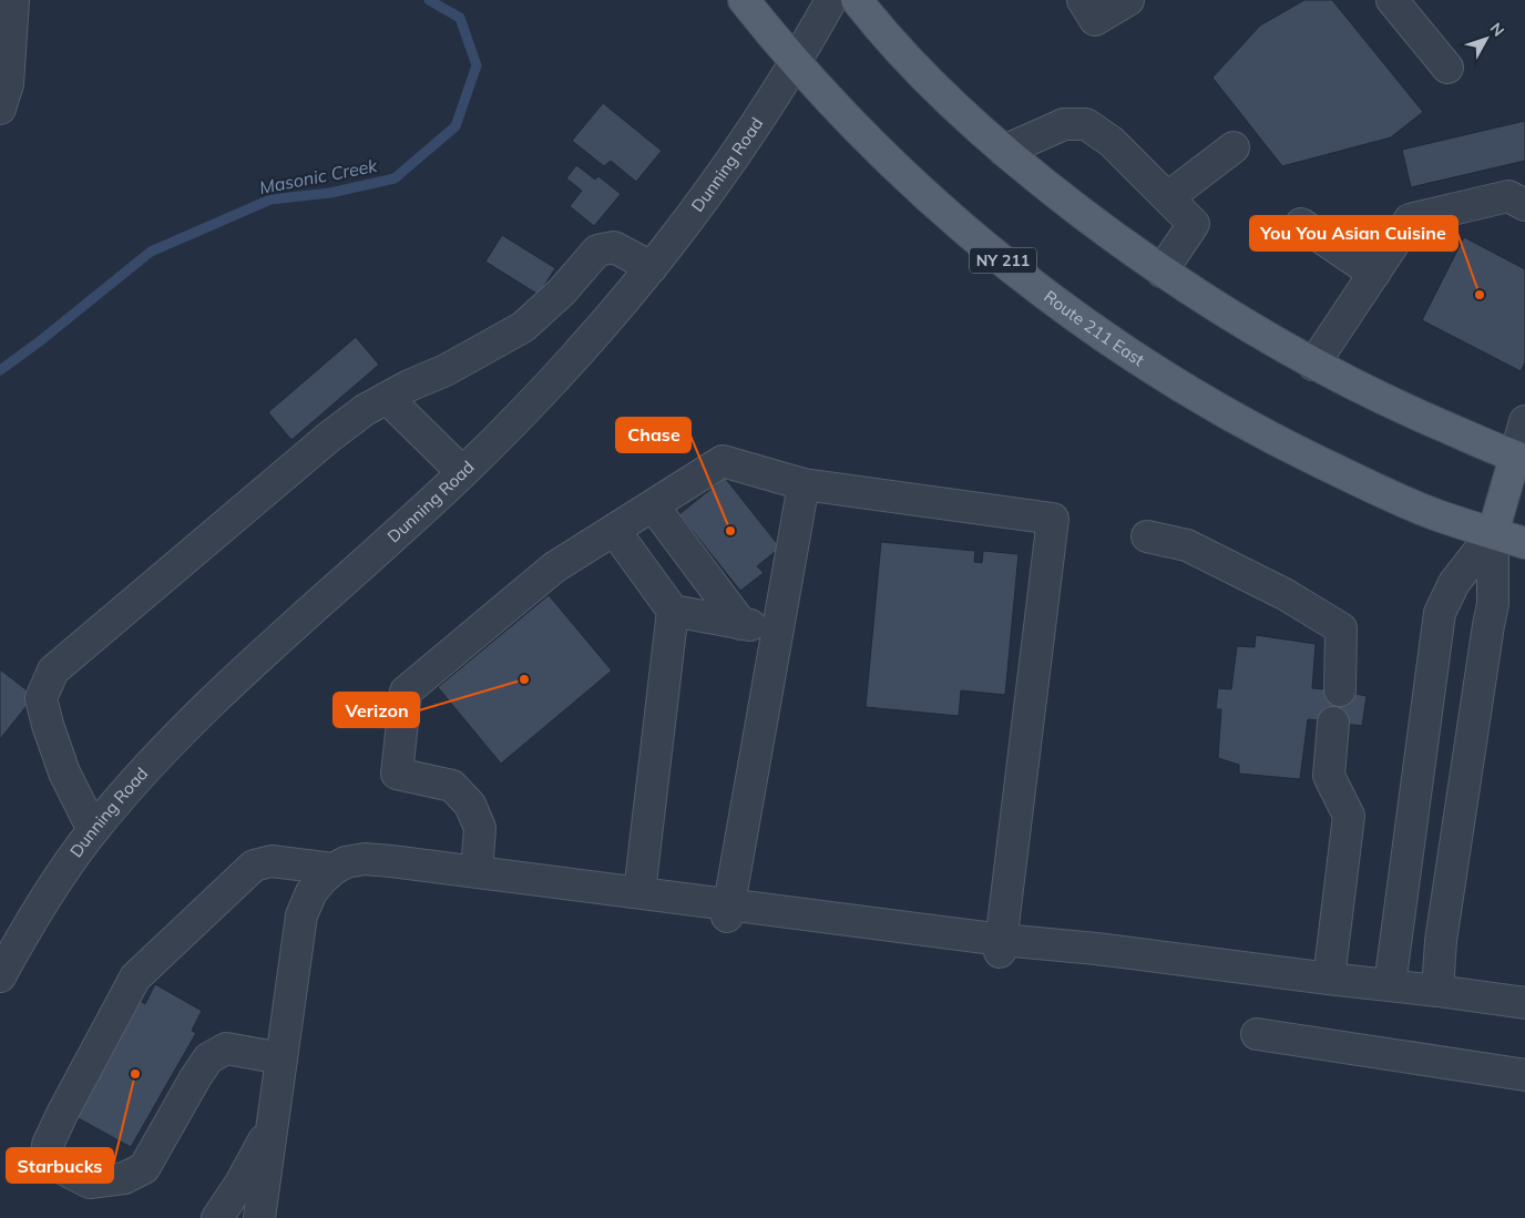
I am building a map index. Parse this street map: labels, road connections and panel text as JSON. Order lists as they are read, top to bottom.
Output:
{
  "streets": {
    "main road": ["NY 211", "Route 211 East"],
    "street": ["Dunning Road"]
  },
  "crossings": [
    ["Dunning Road", "Route 211 East"]
  ],
  "water": ["Masonic Creek"],
  "places": [
    "You You Asian Cuisine",
    "Chase",
    "Verizon",
    "Starbucks"
  ],
  "north": "top right"
}
